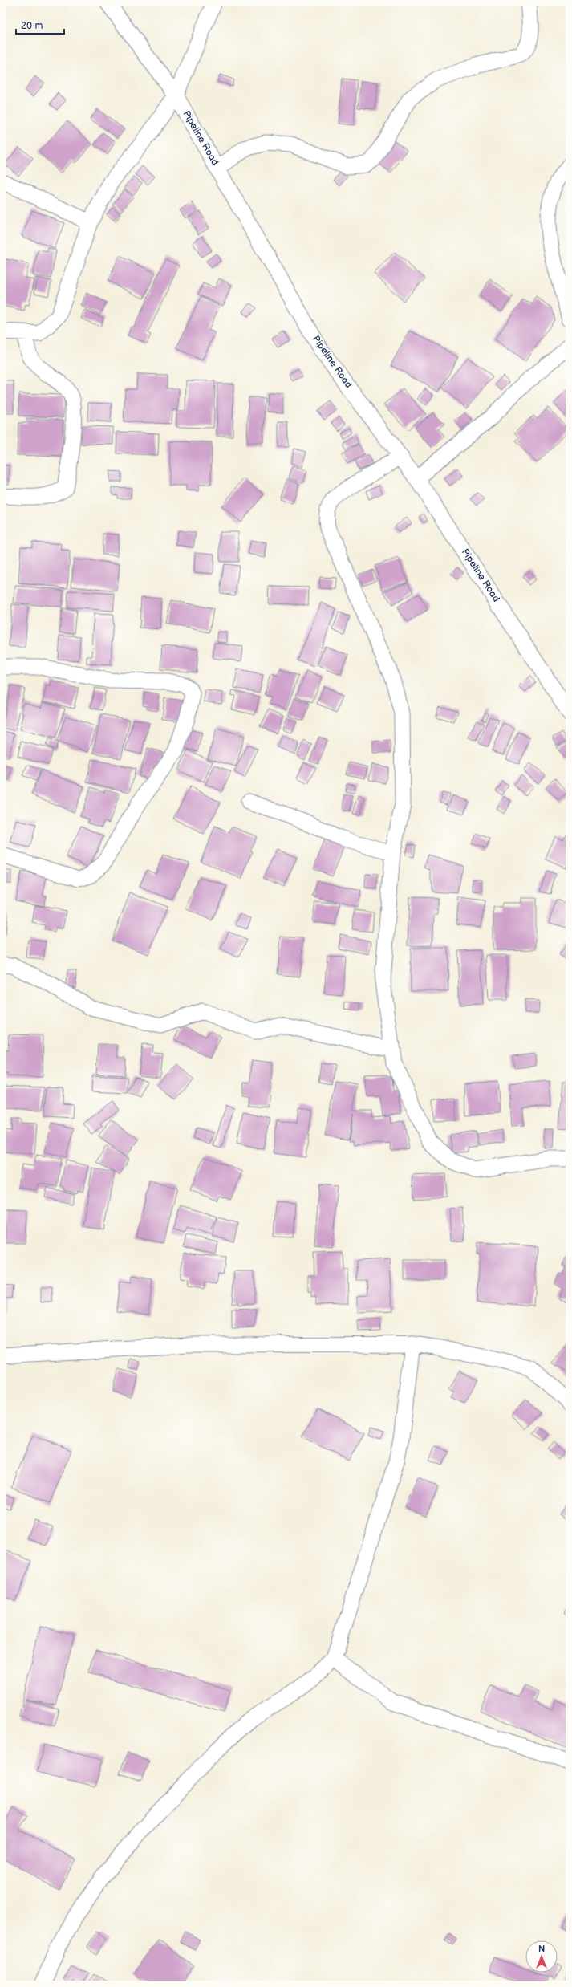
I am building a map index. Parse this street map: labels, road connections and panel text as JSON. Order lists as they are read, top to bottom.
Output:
{
  "streets": {
    "street": ["Pipeline Road"]
  },
  "scale_bar": "20 m",
  "north": "top"
}
